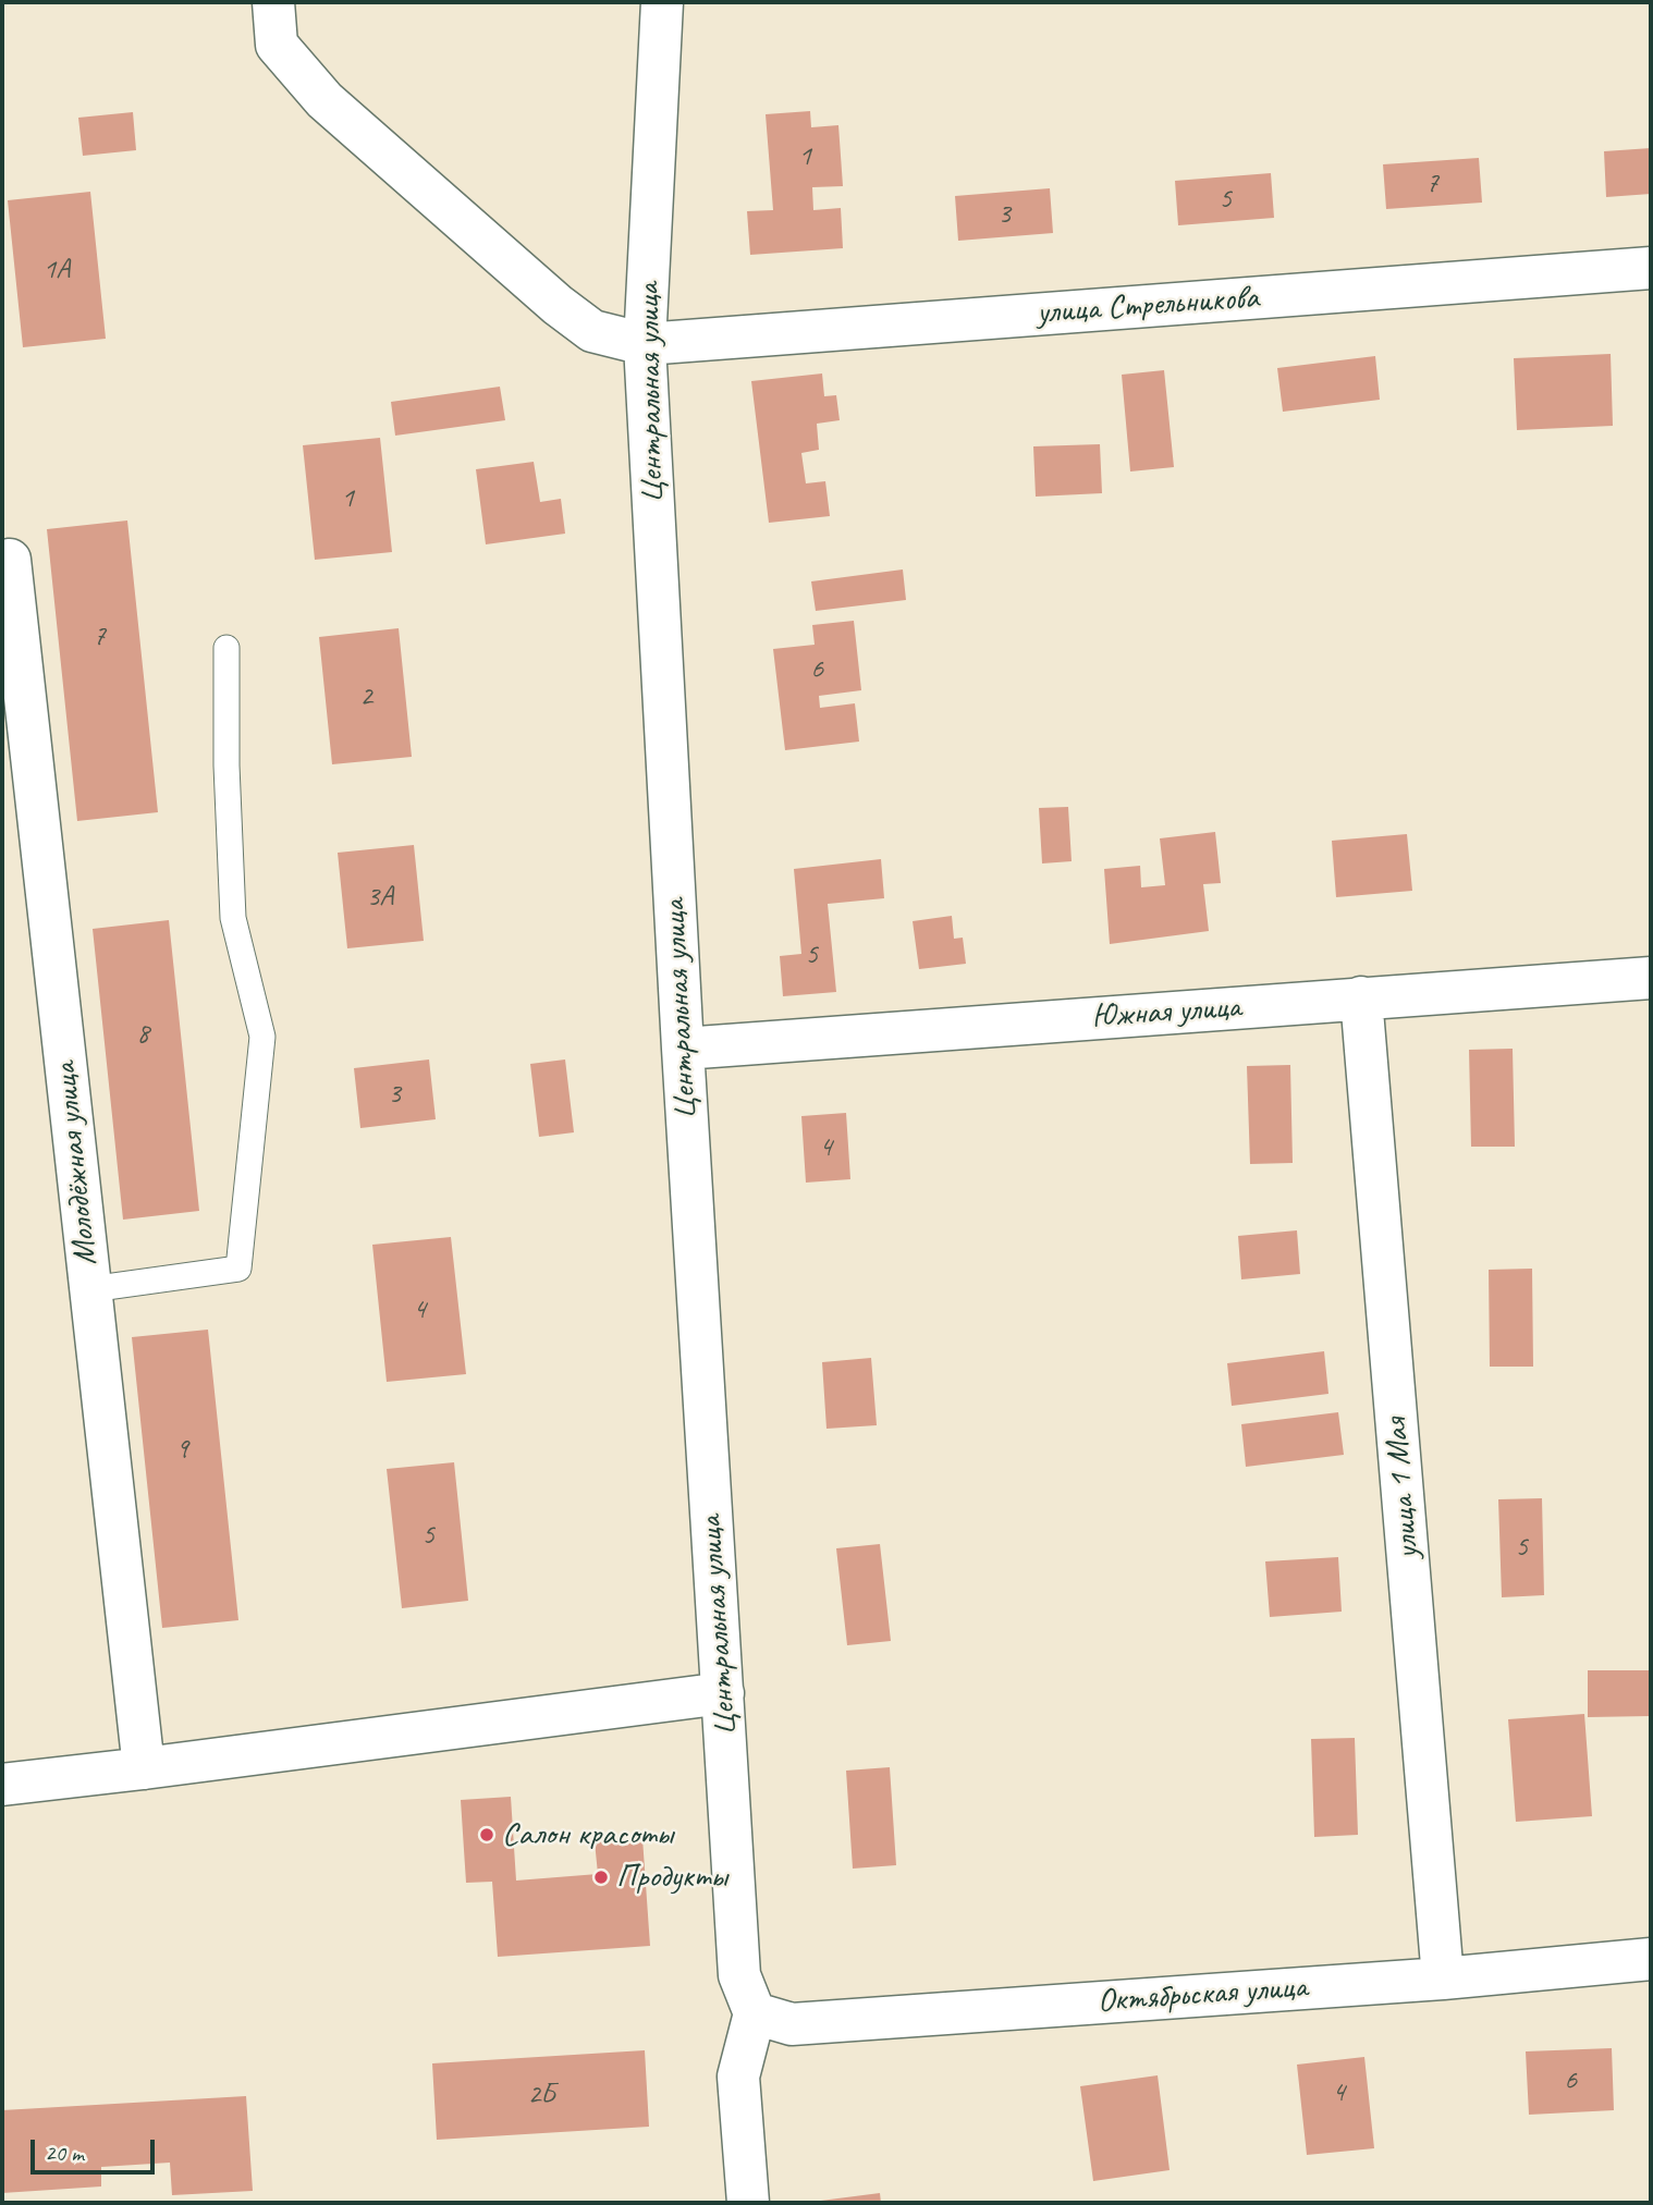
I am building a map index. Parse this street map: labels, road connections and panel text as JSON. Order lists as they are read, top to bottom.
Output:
{
  "streets": {
    "street": [
      "улица Стрельникова",
      "Центральная улица",
      "Южная улица",
      "Молодёжная улица",
      "улица 1 Мая",
      "Октябрьская улица"
    ]
  },
  "crossings": [
    ["улица Стрельникова", "Центральная улица"],
    ["Центральная улица", "Южная улица"],
    ["Центральная улица", "Октябрьская улица"],
    ["Южная улица", "улица 1 Мая"],
    ["улица 1 Мая", "Октябрьская улица"]
  ],
  "places": ["Салон красоты", "Продукты"],
  "house_numbers": [
    "1",
    "7",
    "5",
    "3",
    "1А",
    "1",
    "7",
    "6",
    "2",
    "3А",
    "5",
    "8",
    "3",
    "4",
    "4",
    "9",
    "5",
    "5",
    "6",
    "4",
    "2Б"
  ],
  "scale_bar": "20 m"
}
